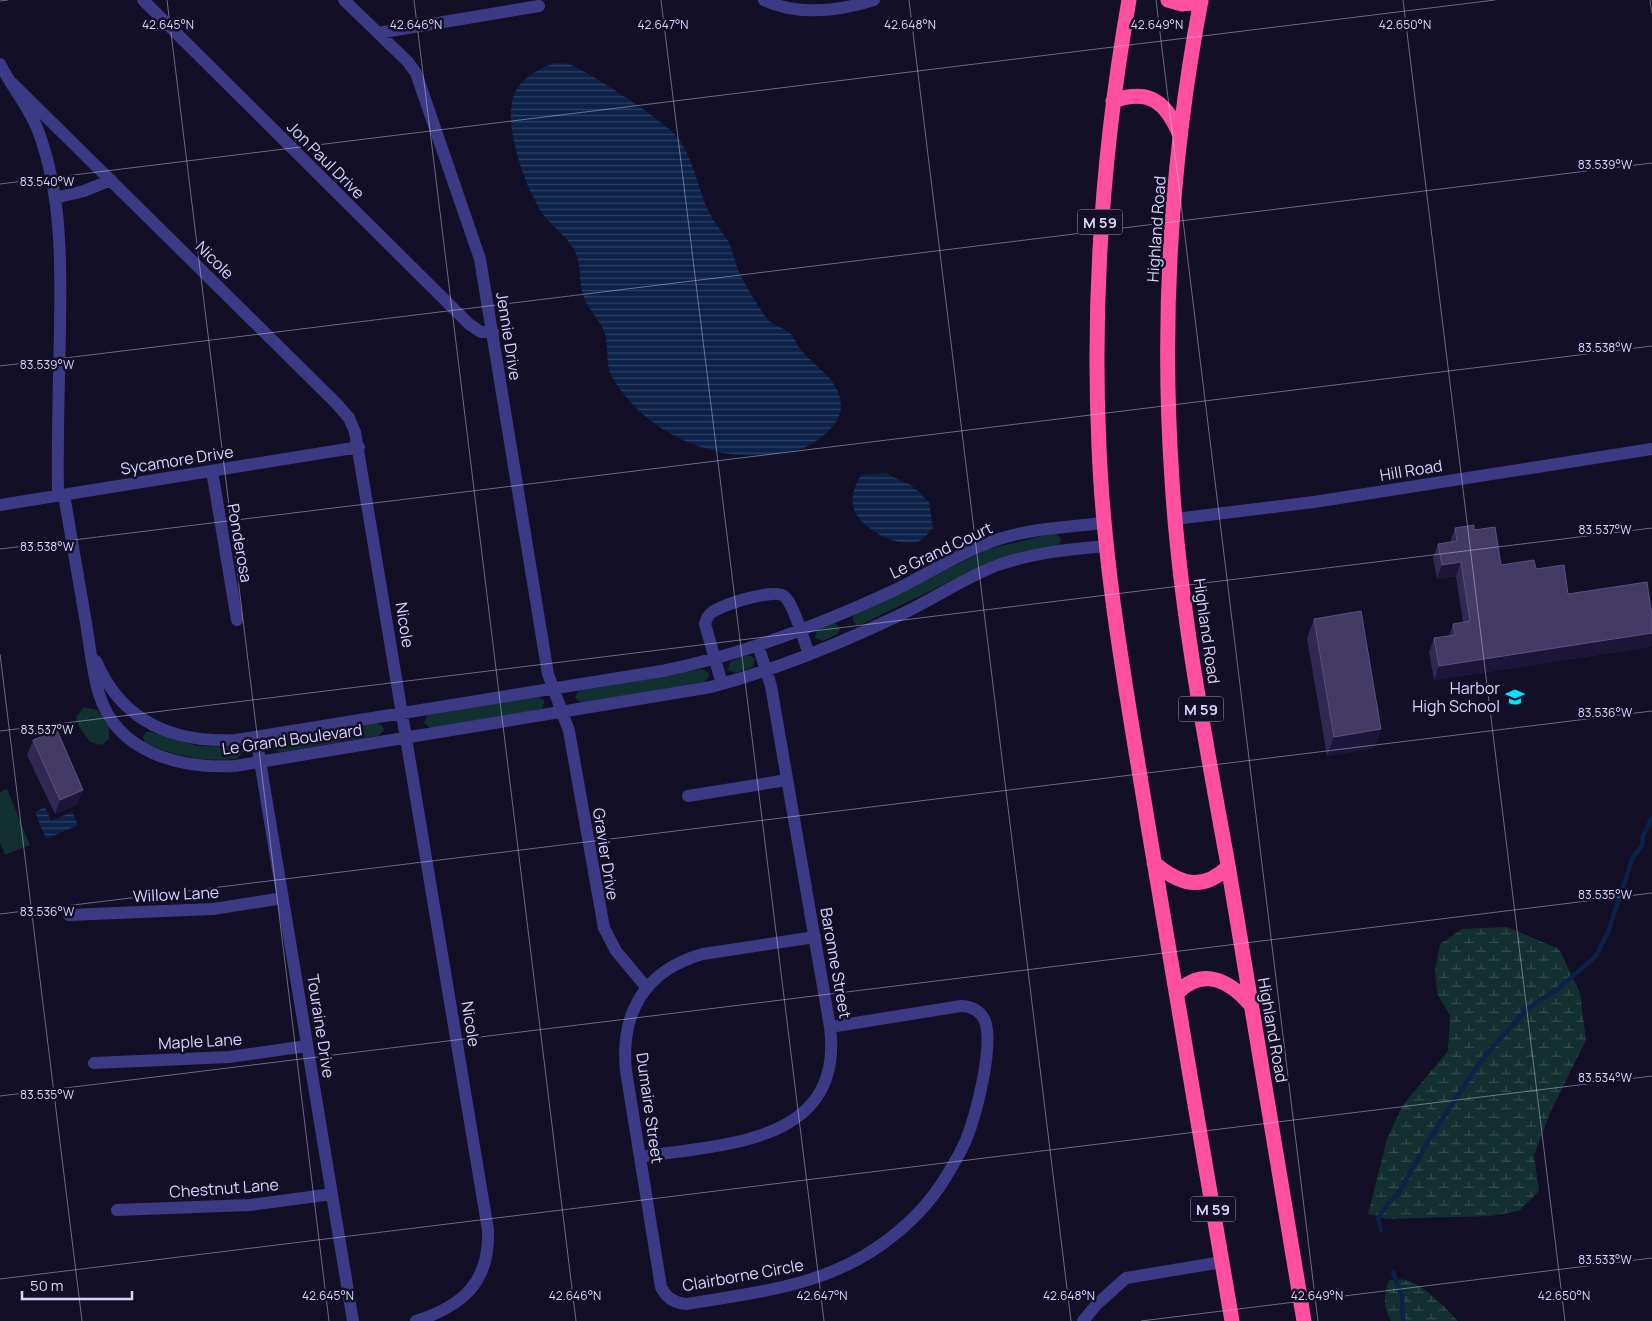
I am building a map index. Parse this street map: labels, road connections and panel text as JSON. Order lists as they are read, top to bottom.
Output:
{
  "streets": {
    "highway": ["M 59", "Highland Road"],
    "street": [
      "Jon Paul Drive",
      "Nicole",
      "Jennie Drive",
      "Sycamore Drive",
      "Hill Road",
      "Ponderosa",
      "Le Grand Court",
      "Le Grand Boulevard",
      "Gravier Drive",
      "Willow Lane",
      "Baronne Street",
      "Touraine Drive",
      "Maple Lane",
      "Dumaire Street",
      "Chestnut Lane",
      "Clairborne Circle"
    ]
  },
  "crossings": [
    ["Jon Paul Drive", "Jennie Drive"],
    ["M 59", "Le Grand Court"],
    ["Highland Road", "Hill Road"],
    ["Nicole", "Sycamore Drive"],
    ["Nicole", "Le Grand Boulevard"],
    ["Jennie Drive", "Le Grand Court"],
    ["Jennie Drive", "Le Grand Boulevard"],
    ["Jennie Drive", "Gravier Drive"],
    ["Sycamore Drive", "Ponderosa"],
    ["Sycamore Drive", "Le Grand Boulevard"],
    ["Le Grand Court", "Le Grand Boulevard"],
    ["Le Grand Court", "Baronne Street"],
    ["Le Grand Boulevard", "Gravier Drive"],
    ["Le Grand Boulevard", "Touraine Drive"],
    ["Gravier Drive", "Dumaire Street"],
    ["Willow Lane", "Touraine Drive"],
    ["Baronne Street", "Dumaire Street"],
    ["Baronne Street", "Clairborne Circle"],
    ["Touraine Drive", "Maple Lane"],
    ["Touraine Drive", "Chestnut Lane"],
    ["Dumaire Street", "Clairborne Circle"]
  ],
  "places": {
    "school or university": ["Harbor High School"]
  },
  "scale_bar": "50 m",
  "coordinates": [
    "42.645°N",
    "42.646°N",
    "42.647°N",
    "42.648°N",
    "42.649°N",
    "42.650°N",
    "83.539°W",
    "83.540°W",
    "83.538°W",
    "83.537°W",
    "83.536°W",
    "83.535°W",
    "83.534°W",
    "83.533°W"
  ]
}
